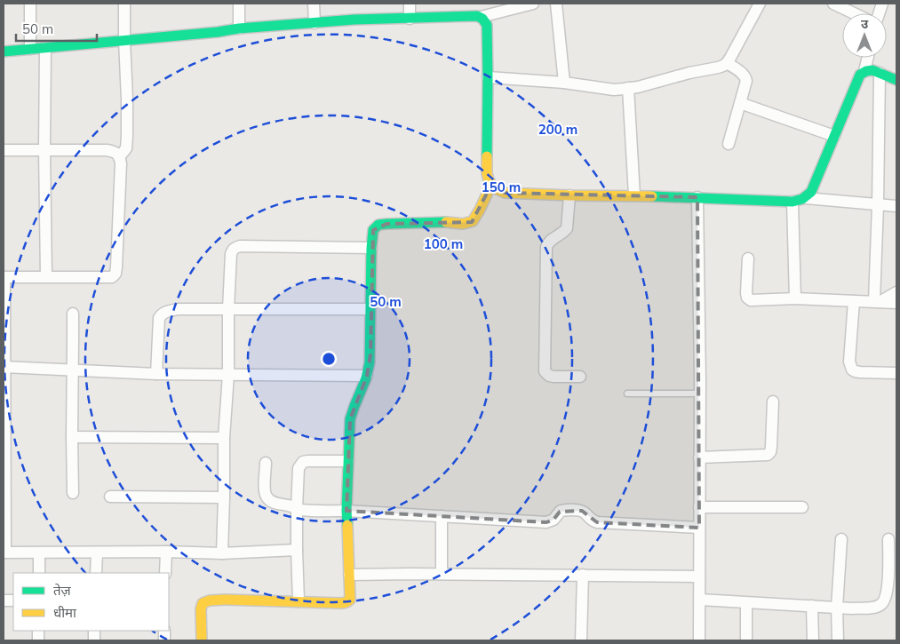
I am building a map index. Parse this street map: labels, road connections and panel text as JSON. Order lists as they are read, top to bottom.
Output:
{
  "legend": ["तेज़", "धीमा"],
  "scale_bar": "50 m",
  "north": "top",
  "rings": [
    "200 m",
    "150 m",
    "100 m",
    "50 m"
  ]
}
